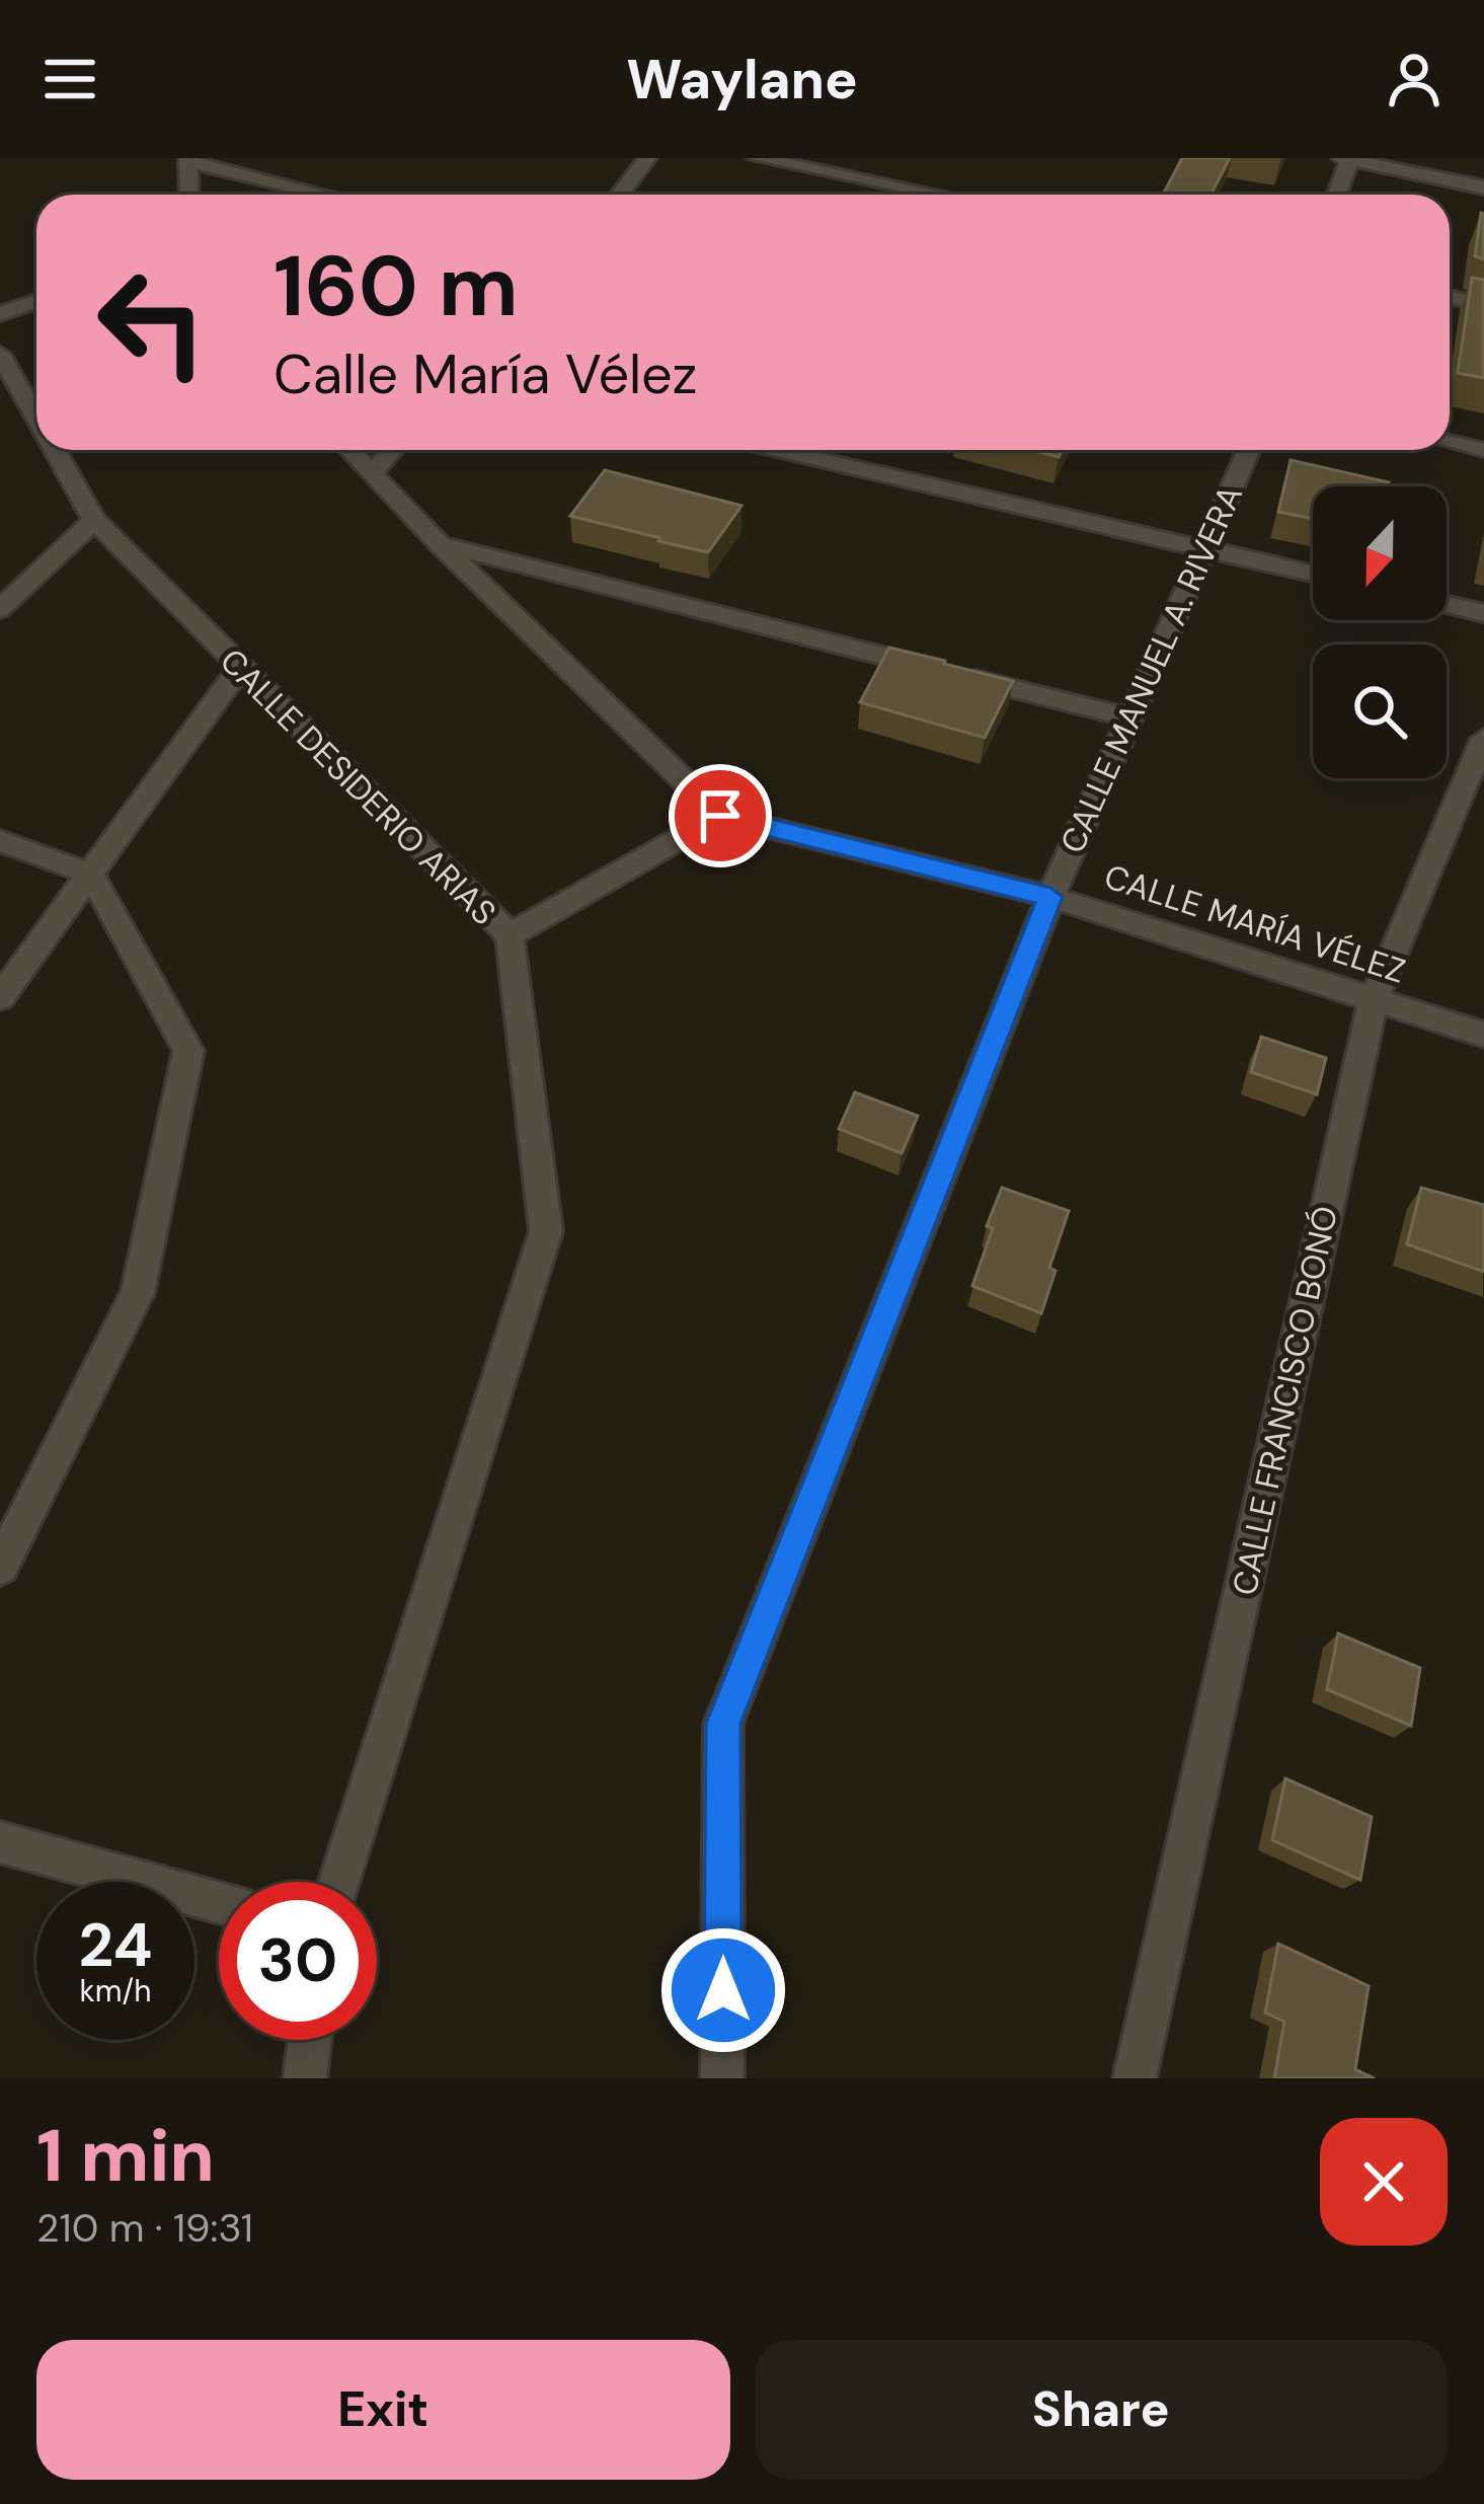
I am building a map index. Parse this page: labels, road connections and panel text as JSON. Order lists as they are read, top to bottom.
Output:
{
  "streets": {
    "street": [
      "CALLE MANUEL A. RIVERA",
      "CALLE DESIDERIO ARIAS",
      "CALLE MARÍA VÉLEZ",
      "CALLE FRANCISCO BONÓ"
    ]
  },
  "crossings": [
    ["CALLE MANUEL A. RIVERA", "CALLE MARÍA VÉLEZ"],
    ["CALLE MARÍA VÉLEZ", "CALLE FRANCISCO BONÓ"]
  ],
  "north": "bottom",
  "page": {
    "header": "Waylane",
    "turn": ["160 m", "Calle María Vélez"],
    "speed": "24 km/h",
    "limit": "30",
    "heading": ["1 min", "210 m · 19:31"],
    "buttons": ["Exit", "Share"]
  }
}
